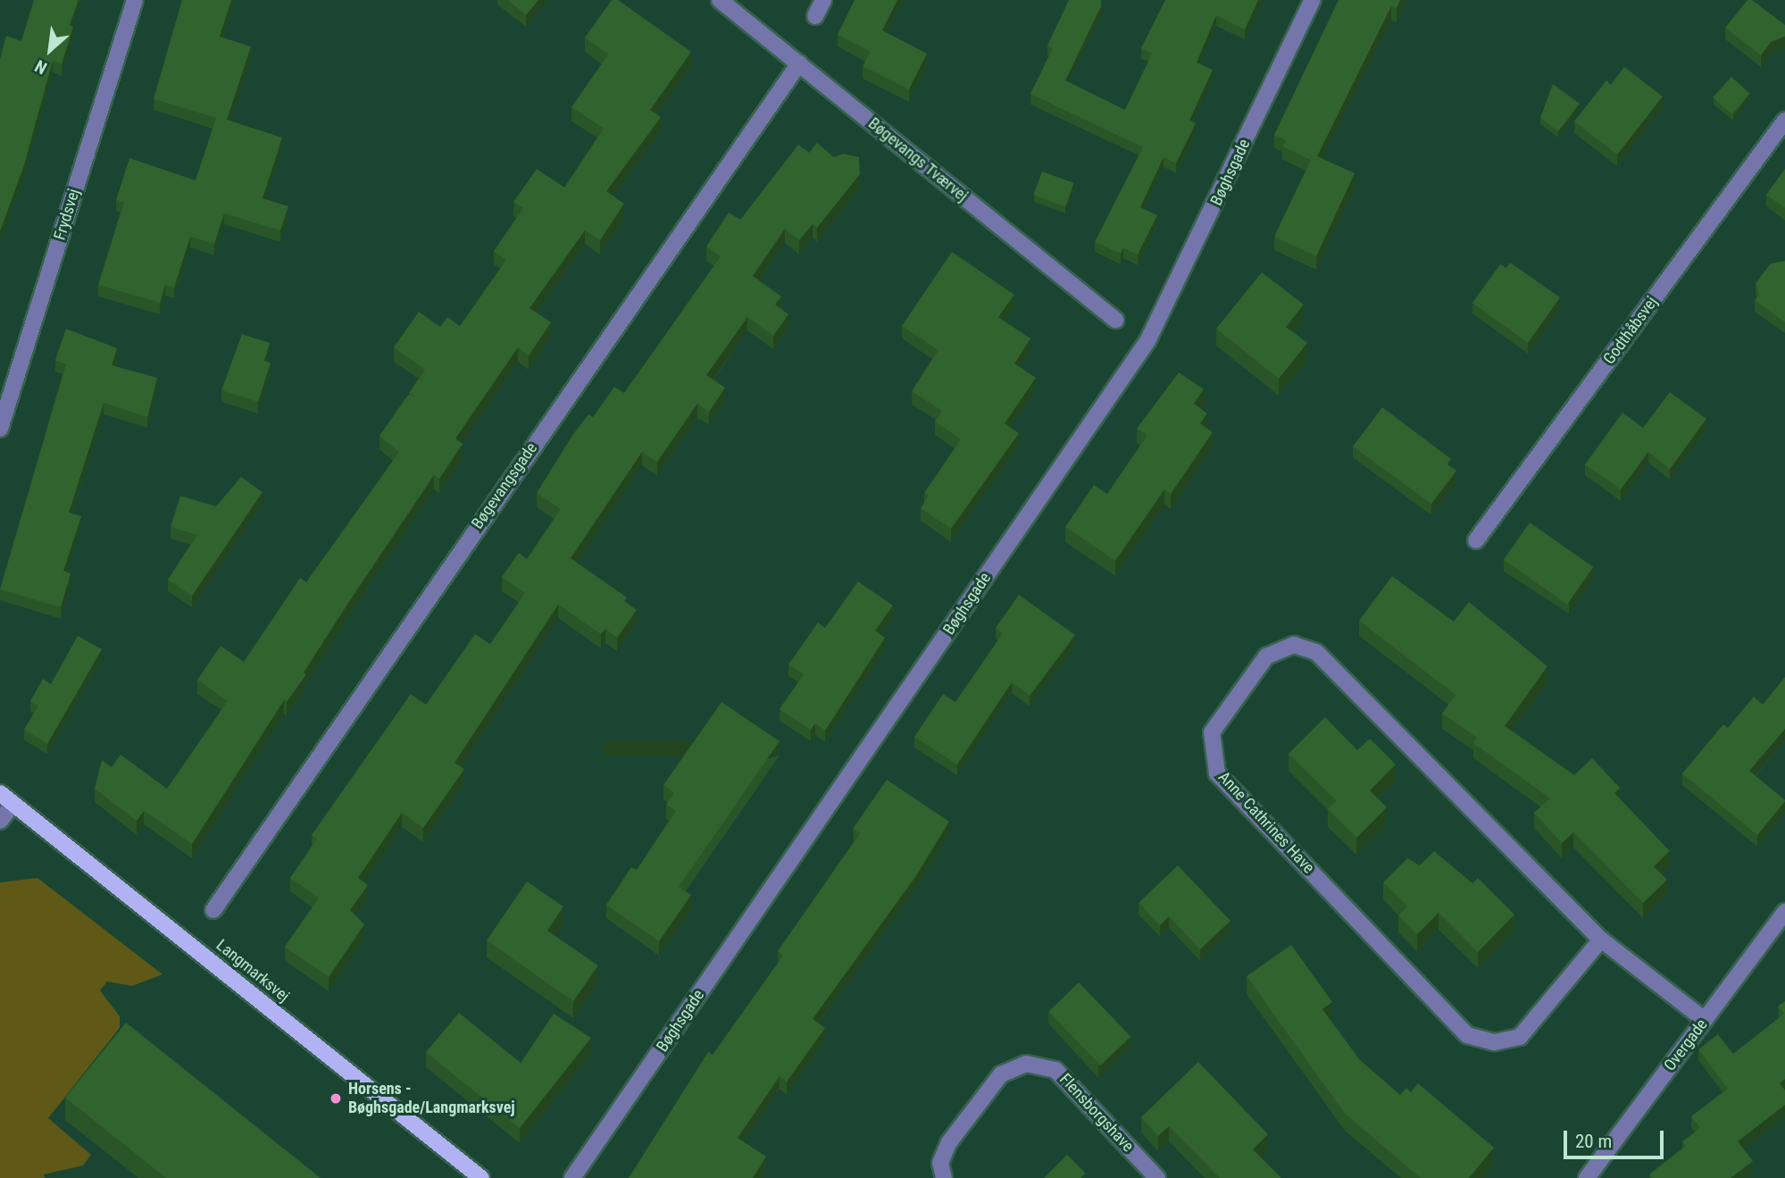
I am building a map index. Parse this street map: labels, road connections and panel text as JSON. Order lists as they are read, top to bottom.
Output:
{
  "streets": {
    "main road": ["Langmarksvej"],
    "street": [
      "Bøgevangs Tværvej",
      "Bøghsgade",
      "Frydsvej",
      "Godthåbsvej",
      "Bøgevangsgade",
      "Anne Cathrines Have",
      "Overgade",
      "Flensborgshave"
    ]
  },
  "crossings": [
    ["Bøgevangs Tværvej", "Bøgevangsgade"],
    ["Anne Cathrines Have", "Overgade"]
  ],
  "places": ["Horsens - Bøghsgade/Langmarksvej"],
  "scale_bar": "20 m",
  "north": "bottom left"
}
